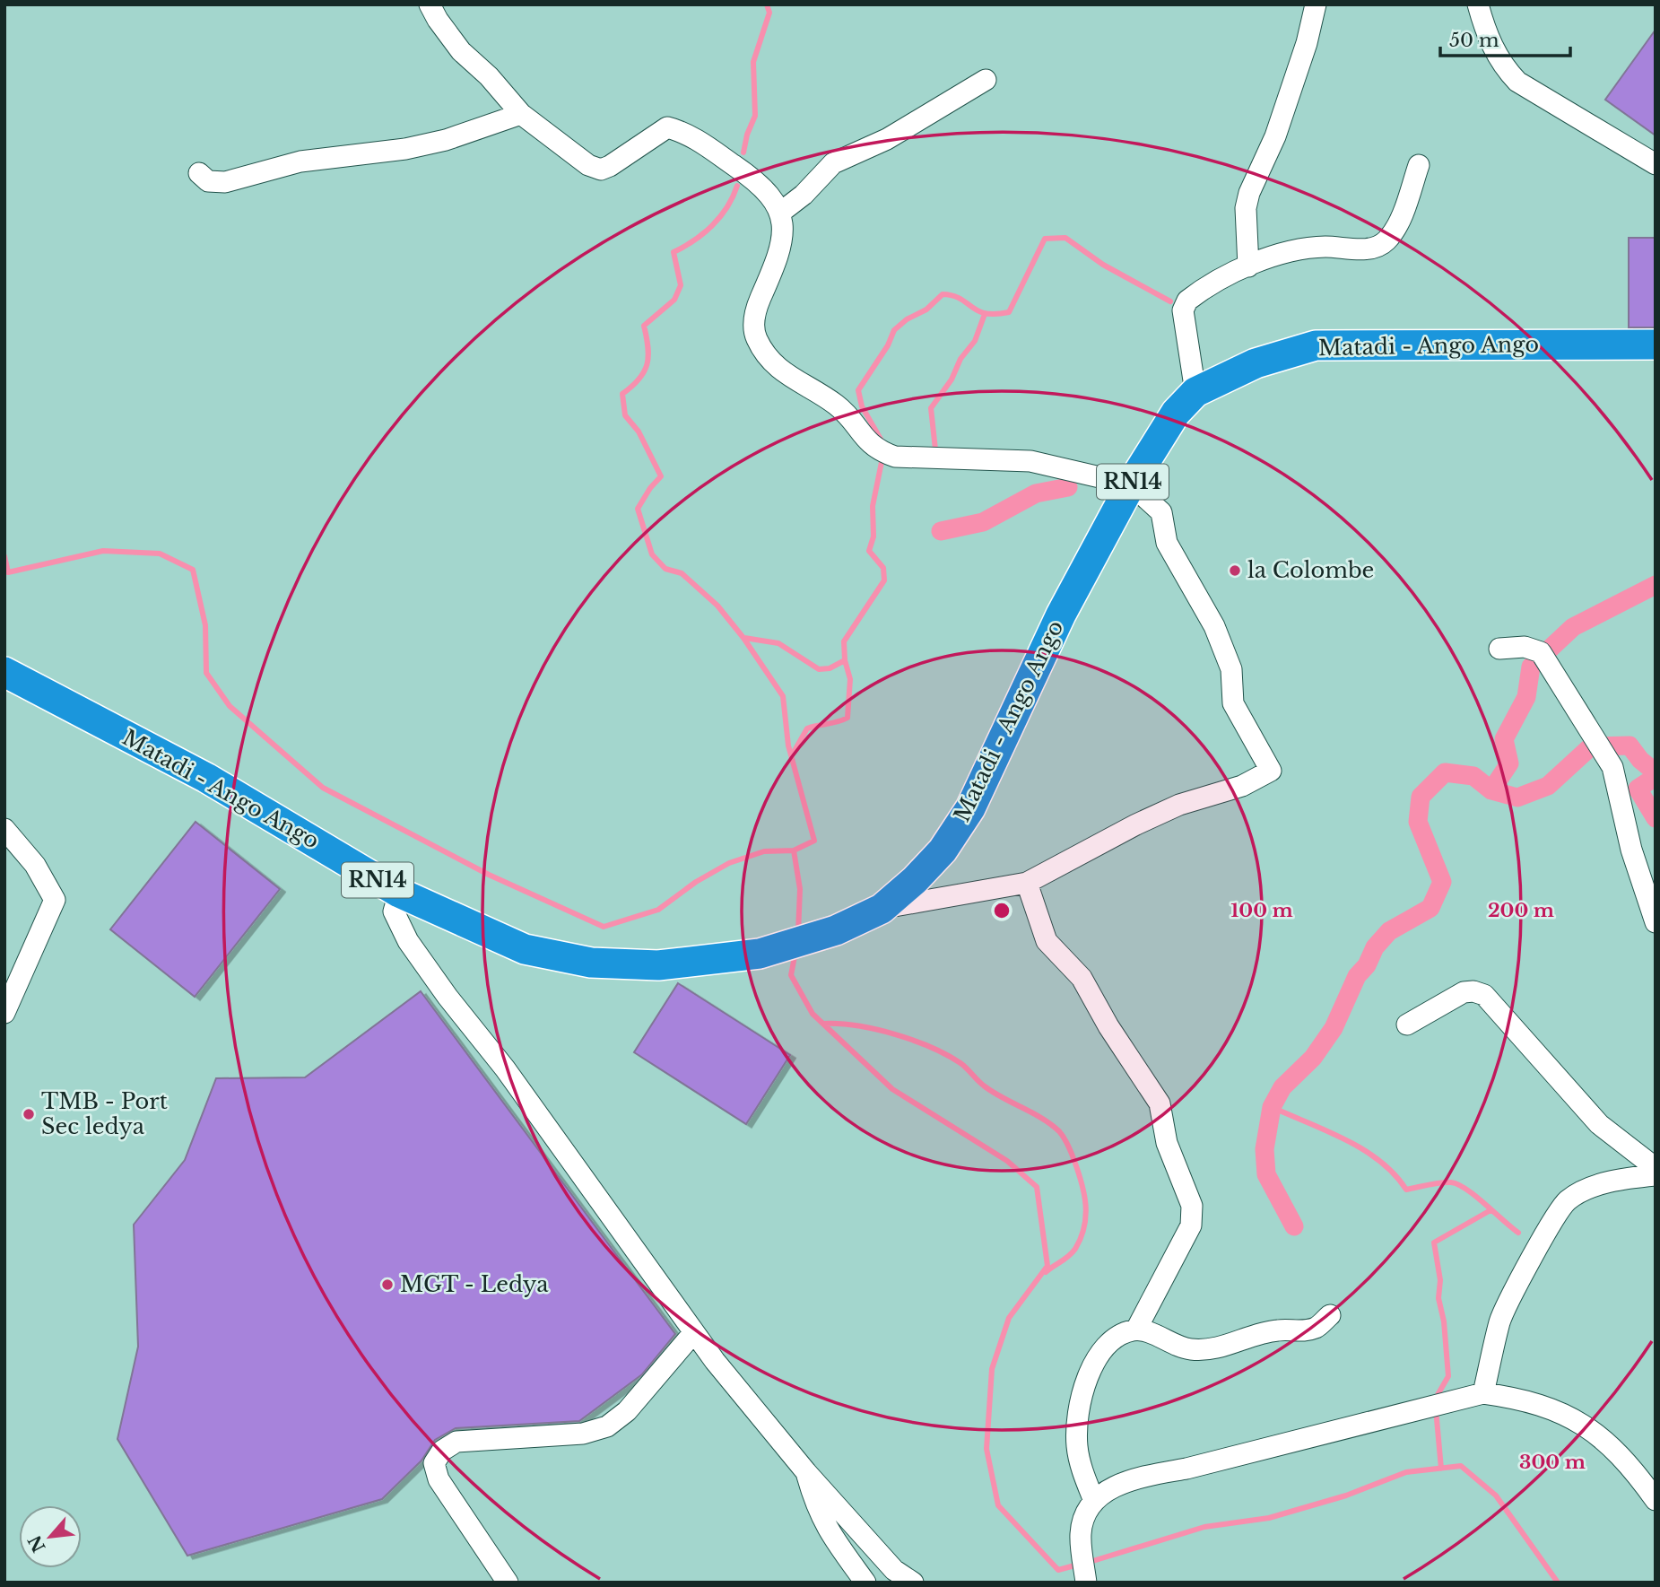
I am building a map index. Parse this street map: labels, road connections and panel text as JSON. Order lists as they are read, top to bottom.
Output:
{
  "streets": {
    "highway": ["Matadi - Ango Ango", "RN14"]
  },
  "places": ["la Colombe", "TMB - Port Sec ledya", "MGT - Ledya"],
  "scale_bar": "50 m",
  "north": "bottom left",
  "rings": ["100 m", "200 m", "300 m"]
}
